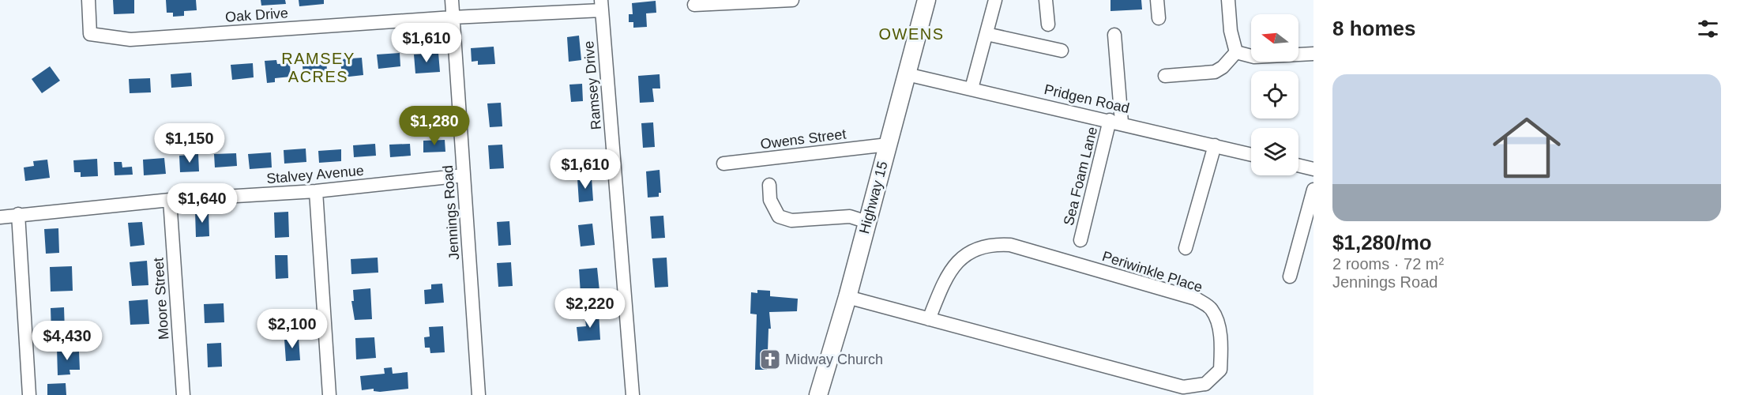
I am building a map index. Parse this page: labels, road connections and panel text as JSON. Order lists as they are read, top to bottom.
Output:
{
  "streets": {
    "main road": ["Highway 15"],
    "street": [
      "Oak Drive",
      "Ramsey Drive",
      "Pridgen Road",
      "Owens Street",
      "Stalvey Avenue",
      "Sea Foam Lane",
      "Jennings Road",
      "Periwinkle Place",
      "Moore Street"
    ]
  },
  "crossings": [
    ["Oak Drive", "Ramsey Drive"],
    ["Oak Drive", "Jennings Road"],
    ["Pridgen Road", "Sea Foam Lane"],
    ["Pridgen Road", "Highway 15"],
    ["Owens Street", "Highway 15"],
    ["Stalvey Avenue", "Jennings Road"],
    ["Stalvey Avenue", "Moore Street"],
    ["Highway 15", "Periwinkle Place"]
  ],
  "districts": ["OWENS", "RAMSEY ACRES"],
  "places": {
    "church": ["Midway Church"]
  },
  "north": "left",
  "page": {
    "heading": "8 homes",
    "price": [
      "$1,610",
      "$1,280",
      "$1,150",
      "$1,610",
      "$1,640",
      "$2,220",
      "$2,100",
      "$4,430"
    ],
    "list": [
      {
        "name": "$1,280/mo",
        "note": "2 rooms · 72 m² · Jennings Road"
      }
    ]
  }
}
